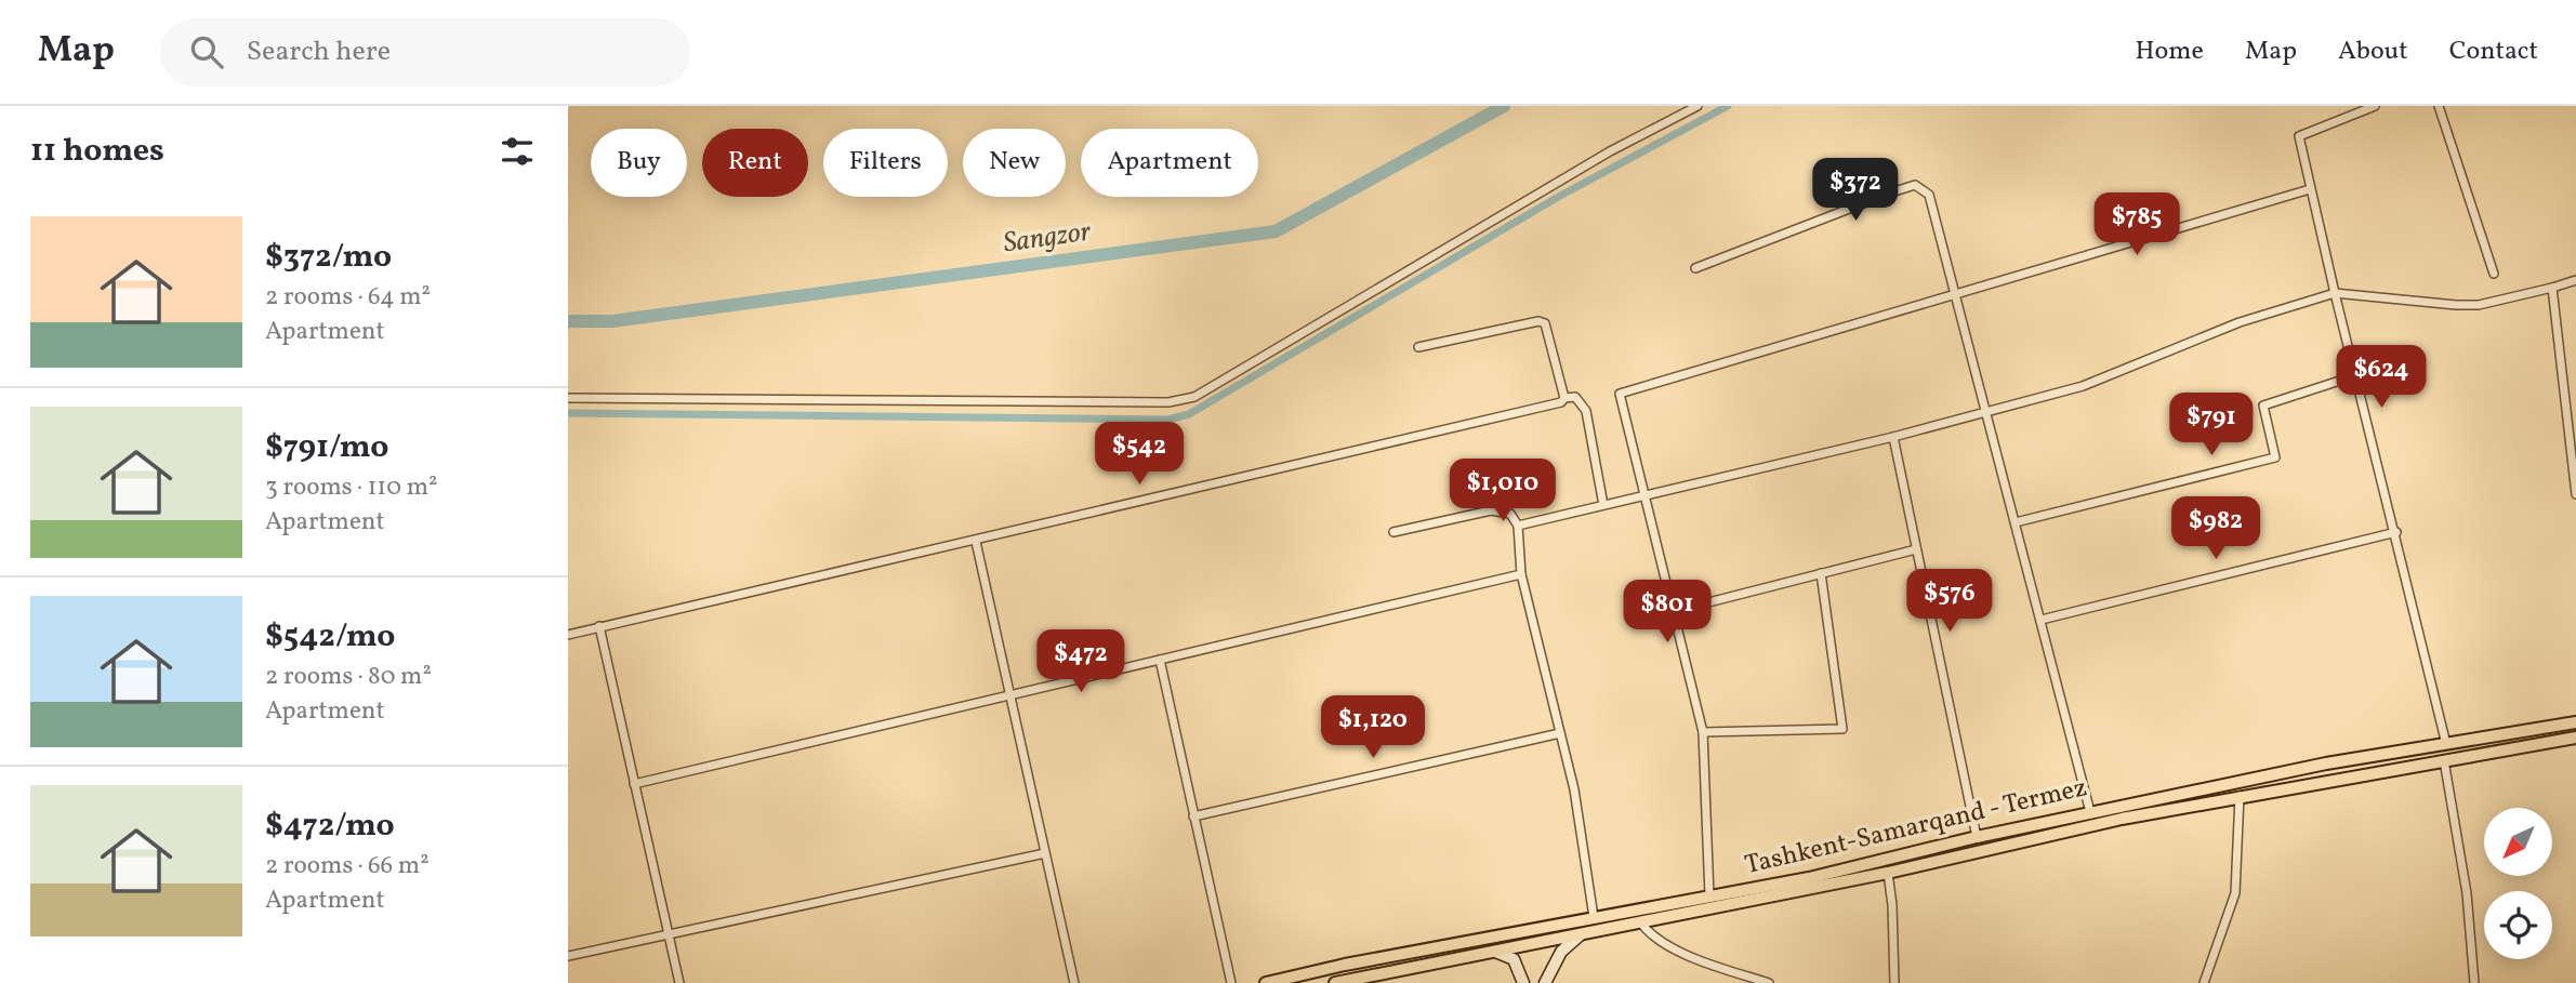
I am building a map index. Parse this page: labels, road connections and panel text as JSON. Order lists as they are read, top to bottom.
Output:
{
  "streets": {
    "highway": ["Tashkent-Samarqand - Termez"]
  },
  "water": ["Sangzor"],
  "north": "bottom left",
  "page": {
    "header": "Map",
    "search": "Search here",
    "nav": [
      "Home",
      "Map",
      "About",
      "Contact"
    ],
    "heading": "11 homes",
    "chip": [
      "Buy",
      "Rent",
      "Filters",
      "New",
      "Apartment"
    ],
    "price": [
      "$372",
      "$785",
      "$624",
      "$791",
      "$542",
      "$1,010",
      "$982",
      "$576",
      "$801",
      "$472",
      "$1,120"
    ],
    "list": [
      {
        "name": "$372/mo",
        "note": "2 rooms · 64 m² · Apartment"
      },
      {
        "name": "$791/mo",
        "note": "3 rooms · 110 m² · Apartment"
      },
      {
        "name": "$542/mo",
        "note": "2 rooms · 80 m² · Apartment"
      },
      {
        "name": "$472/mo",
        "note": "2 rooms · 66 m² · Apartment"
      }
    ]
  }
}
